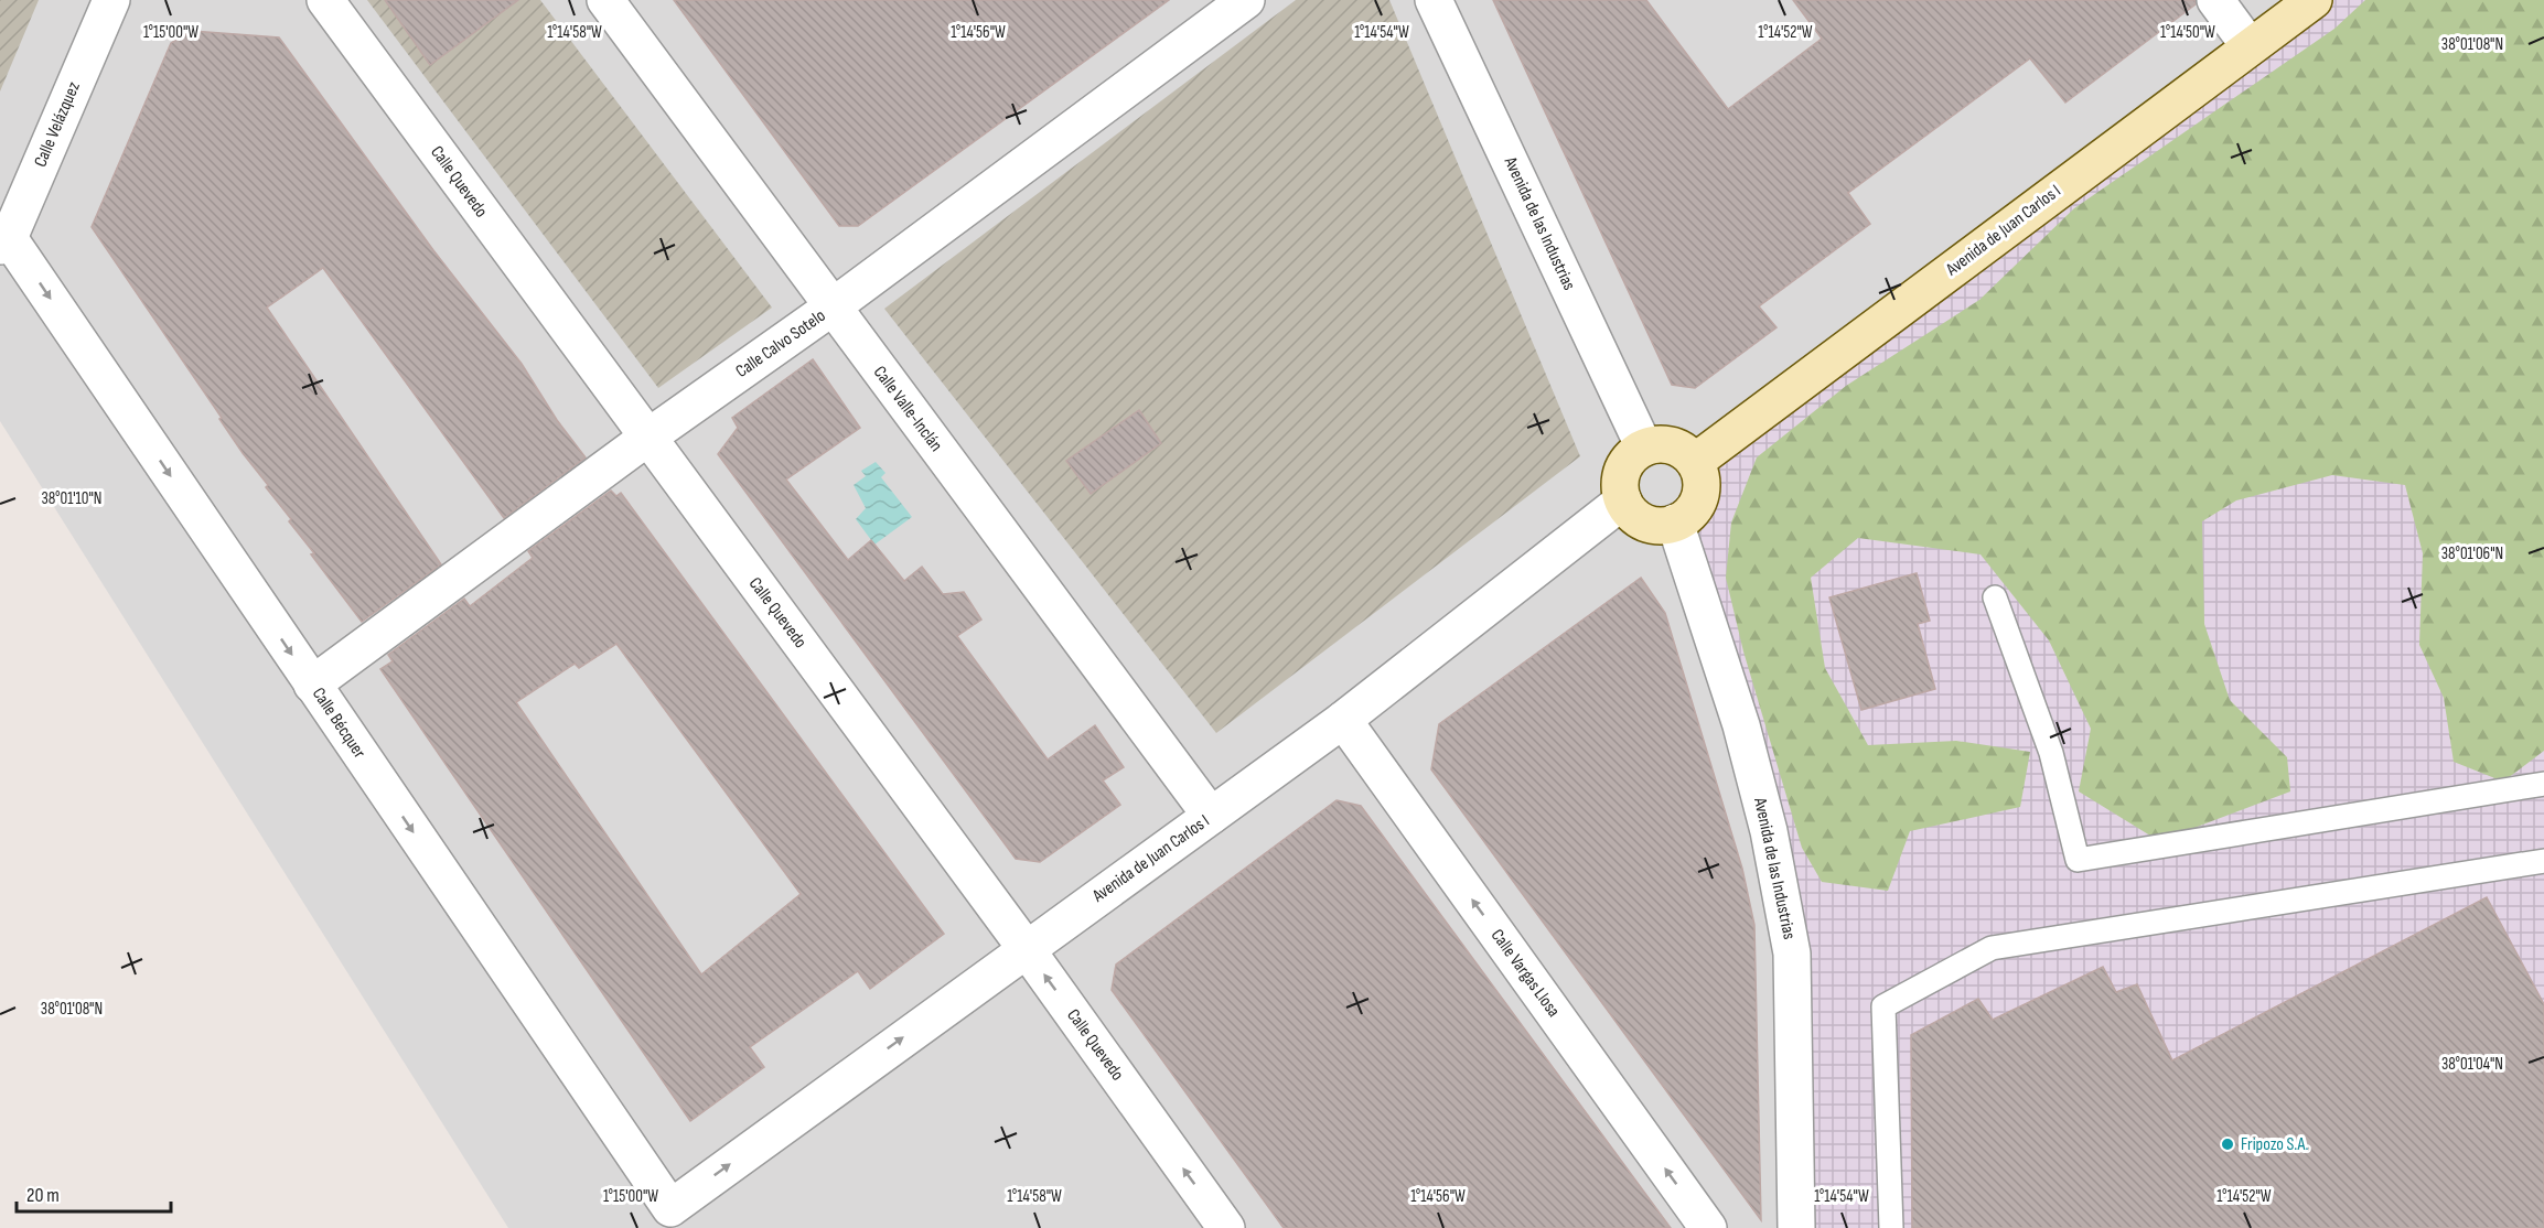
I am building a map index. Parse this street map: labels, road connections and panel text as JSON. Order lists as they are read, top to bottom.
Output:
{
  "streets": {
    "street": [
      "Calle Velázquez",
      "Calle Quevedo",
      "Avenida de las Industrias",
      "Avenida de Juan Carlos I",
      "Calle Calvo Sotelo",
      "Calle Valle-Inclán",
      "Calle Bécquer",
      "Calle Vargas Llosa"
    ]
  },
  "crossings": [
    ["Calle Velázquez", "Calle Bécquer"],
    ["Calle Quevedo", "Avenida de Juan Carlos I"],
    ["Calle Quevedo", "Calle Calvo Sotelo"],
    ["Avenida de las Industrias", "Avenida de Juan Carlos I"],
    ["Avenida de Juan Carlos I", "Calle Valle-Inclán"],
    ["Avenida de Juan Carlos I", "Calle Bécquer"],
    ["Avenida de Juan Carlos I", "Calle Vargas Llosa"],
    ["Calle Calvo Sotelo", "Calle Valle-Inclán"],
    ["Calle Calvo Sotelo", "Calle Bécquer"]
  ],
  "one_way": ["Calle Bécquer", "Calle Vargas Llosa"],
  "places": ["Fripozo S.A."],
  "scale_bar": "20 m",
  "coordinates": [
    "1°15'00\"W",
    "1°14'58\"W",
    "1°14'56\"W",
    "1°14'54\"W",
    "1°14'52\"W",
    "1°14'50\"W",
    "38°01'08\"N",
    "38°01'10\"N",
    "38°01'06\"N",
    "38°01'04\"N"
  ]
}
